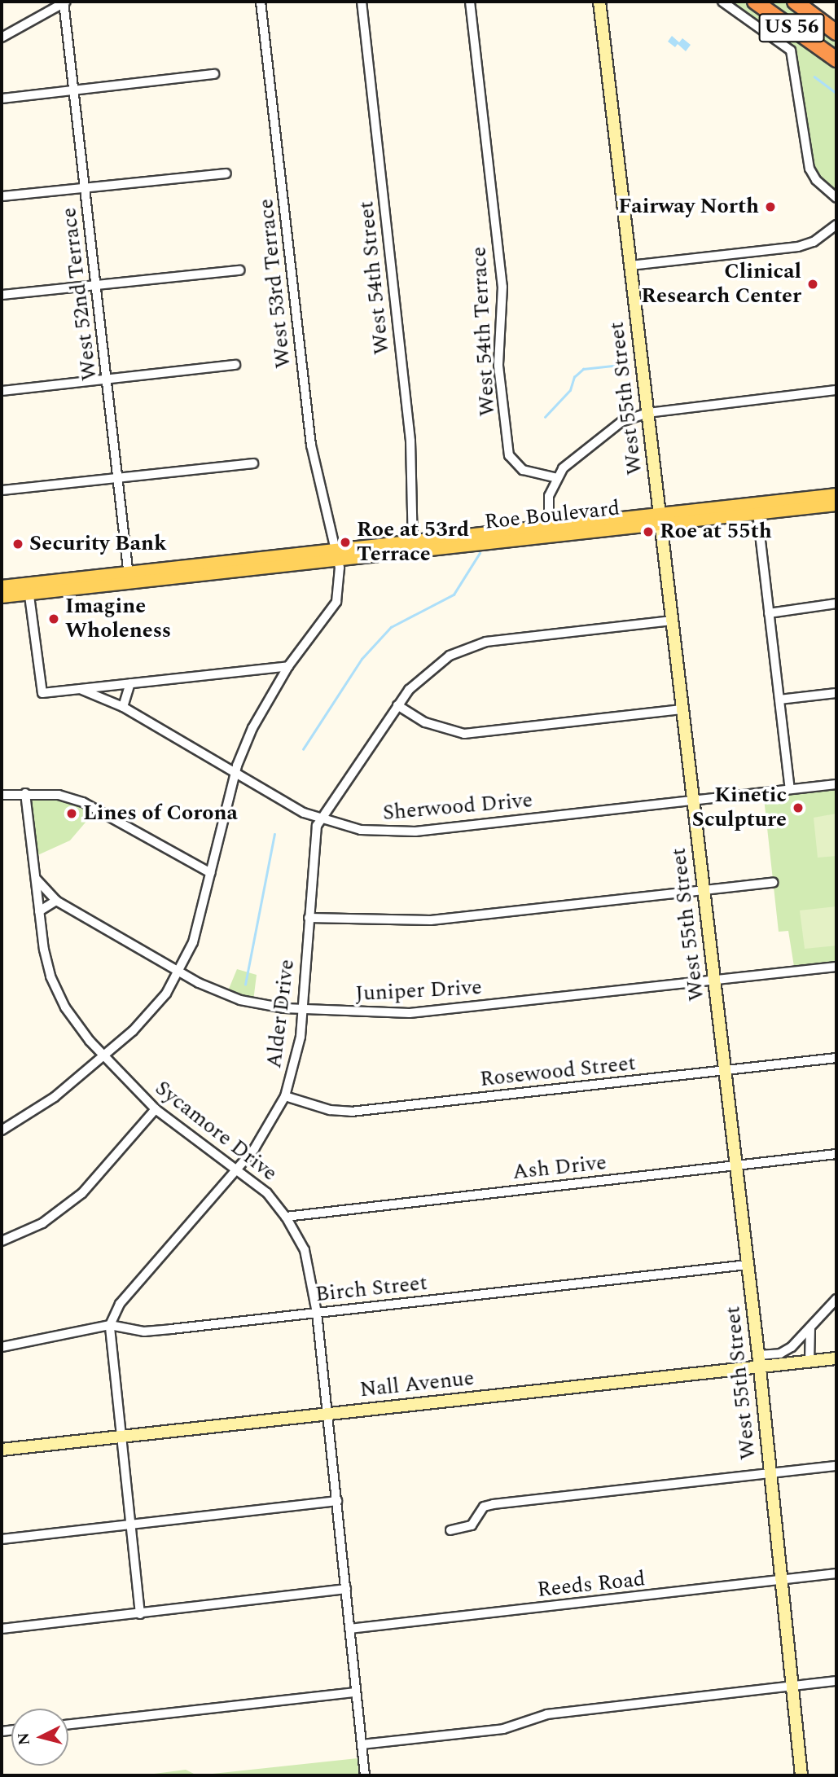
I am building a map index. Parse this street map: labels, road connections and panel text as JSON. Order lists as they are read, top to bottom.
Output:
{
  "streets": {
    "highway": ["US 56"],
    "main road": ["Roe Boulevard"],
    "street": [
      "West 54th Street",
      "West 53rd Terrace",
      "West 52nd Terrace",
      "West 54th Terrace",
      "West 55th Street",
      "Sherwood Drive",
      "Juniper Drive",
      "Alder Drive",
      "Rosewood Street",
      "Sycamore Drive",
      "Ash Drive",
      "Birch Street",
      "Nall Avenue",
      "Reeds Road"
    ]
  },
  "crossings": [
    ["West 54th Street", "Roe Boulevard"],
    ["West 53rd Terrace", "Roe Boulevard"],
    ["West 53rd Terrace", "Sherwood Drive"],
    ["West 53rd Terrace", "Juniper Drive"],
    ["West 53rd Terrace", "Sycamore Drive"],
    ["West 52nd Terrace", "Roe Boulevard"],
    ["West 55th Street", "Roe Boulevard"],
    ["West 55th Street", "Sherwood Drive"],
    ["West 55th Street", "Juniper Drive"],
    ["West 55th Street", "Alder Drive"],
    ["West 55th Street", "Rosewood Street"],
    ["West 55th Street", "Ash Drive"],
    ["West 55th Street", "Birch Street"],
    ["West 55th Street", "Nall Avenue"],
    ["West 55th Street", "Reeds Road"],
    ["Sherwood Drive", "Alder Drive"],
    ["Juniper Drive", "Alder Drive"],
    ["Juniper Drive", "Sycamore Drive"],
    ["Alder Drive", "Rosewood Street"],
    ["Alder Drive", "Sycamore Drive"],
    ["Alder Drive", "Birch Street"],
    ["Sycamore Drive", "Ash Drive"],
    ["Sycamore Drive", "Birch Street"],
    ["Sycamore Drive", "Nall Avenue"],
    ["Sycamore Drive", "Reeds Road"]
  ],
  "places": [
    "Fairway North",
    "Clinical Research Center",
    "Roe at 55th",
    "Roe at 53rd Terrace",
    "Security Bank",
    "Imagine Wholeness",
    "Kinetic Sculpture",
    "Lines of Corona"
  ],
  "north": "left"
}
